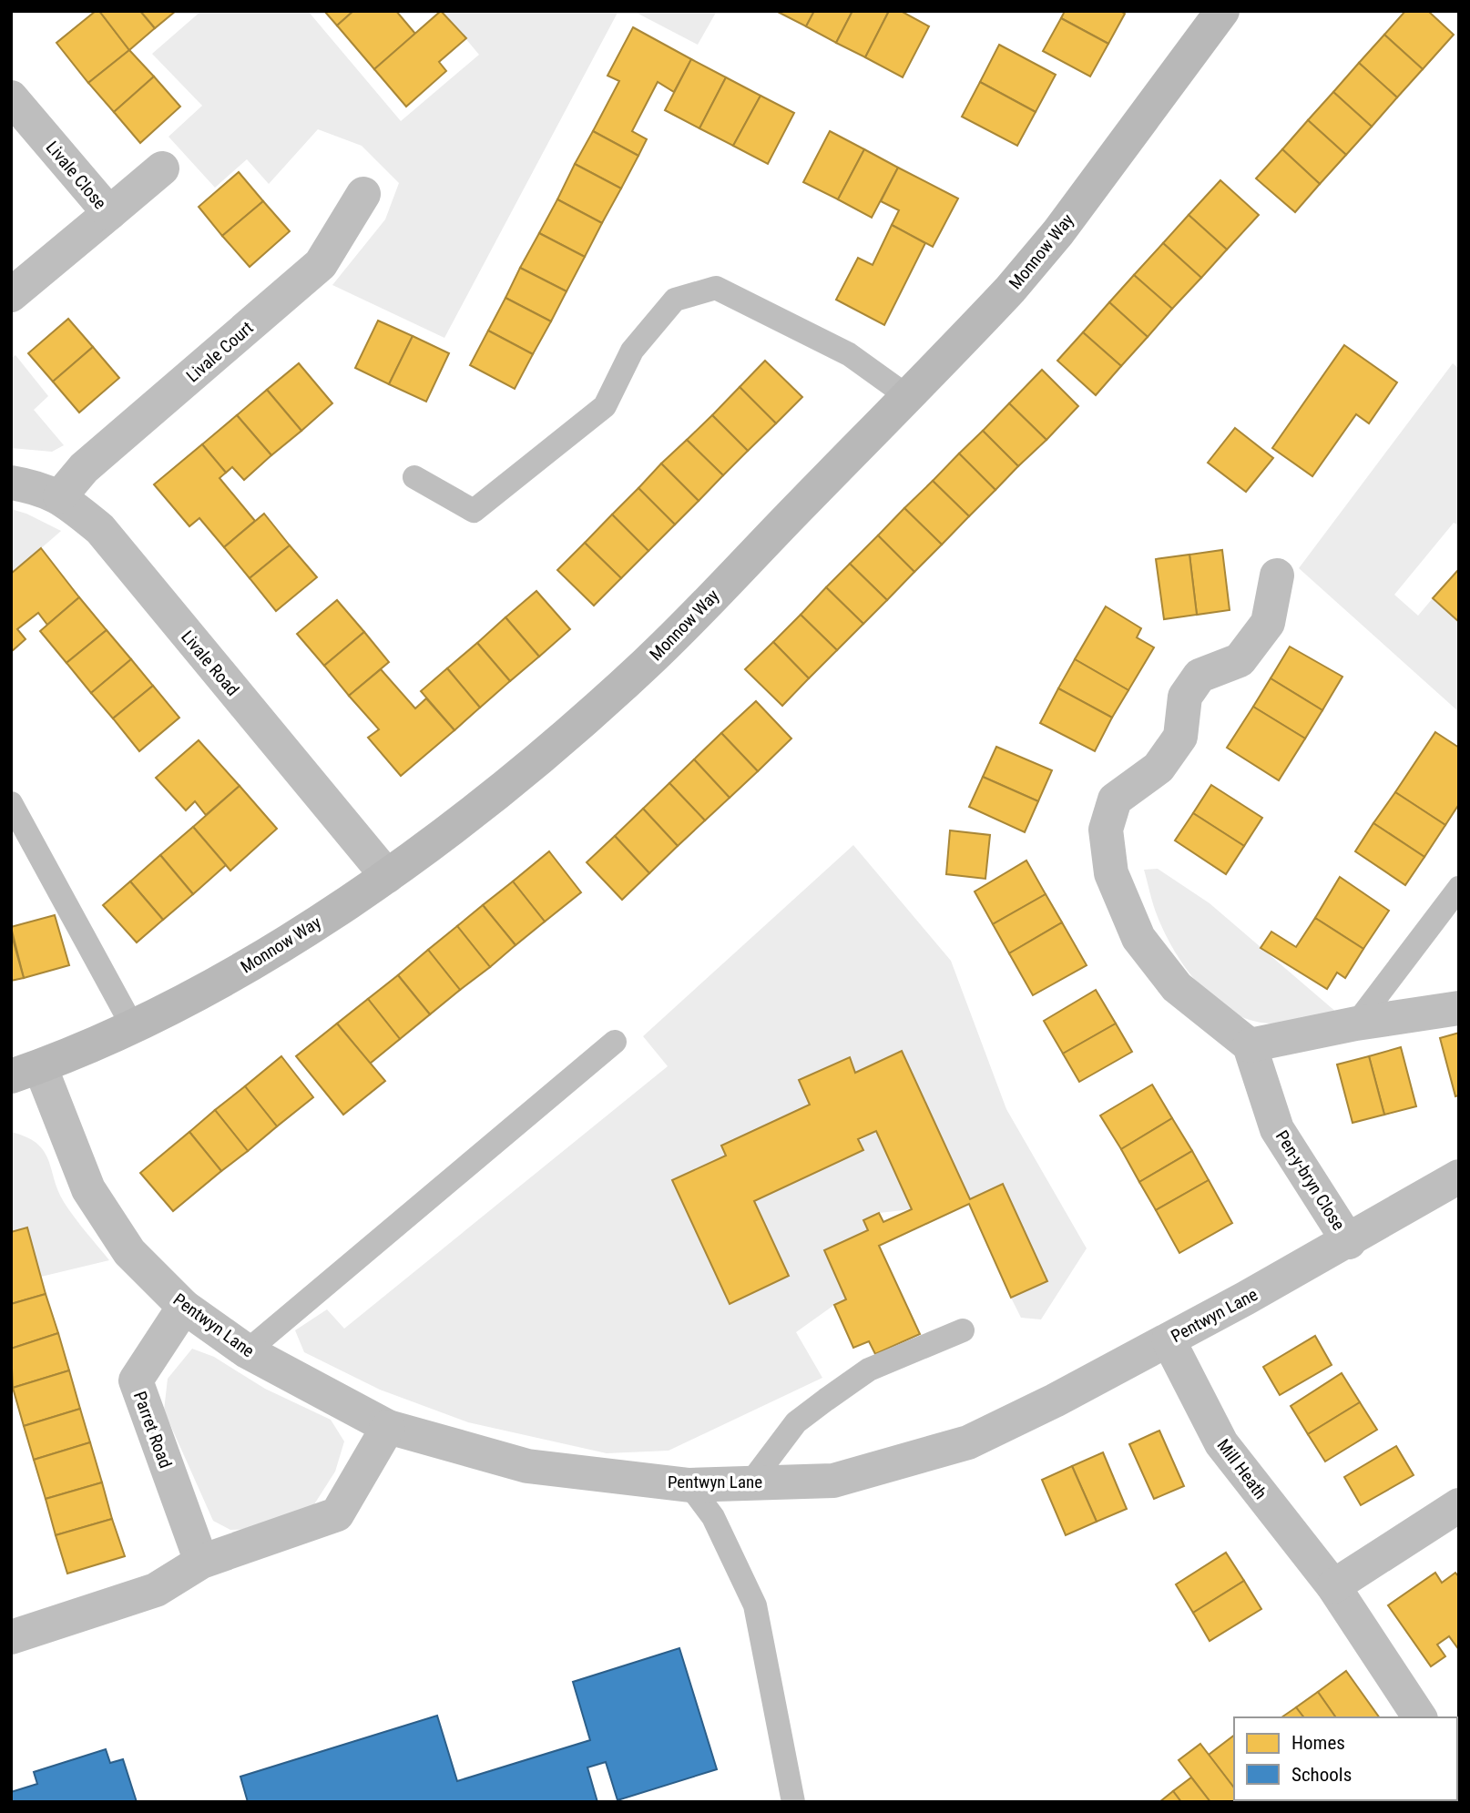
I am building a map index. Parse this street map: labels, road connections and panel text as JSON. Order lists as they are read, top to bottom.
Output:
{
  "streets": {
    "street": [
      "Livale Close",
      "Monnow Way",
      "Livale Court",
      "Livale Road",
      "Pen-y-bryn Close",
      "Pentwyn Lane",
      "Parret Road",
      "Mill Heath"
    ]
  },
  "crossings": [
    ["Monnow Way", "Livale Road"],
    ["Monnow Way", "Pentwyn Lane"],
    ["Livale Court", "Livale Road"],
    ["Pen-y-bryn Close", "Pentwyn Lane"],
    ["Pentwyn Lane", "Parret Road"],
    ["Pentwyn Lane", "Mill Heath"]
  ],
  "legend": ["Homes", "Schools"]
}
